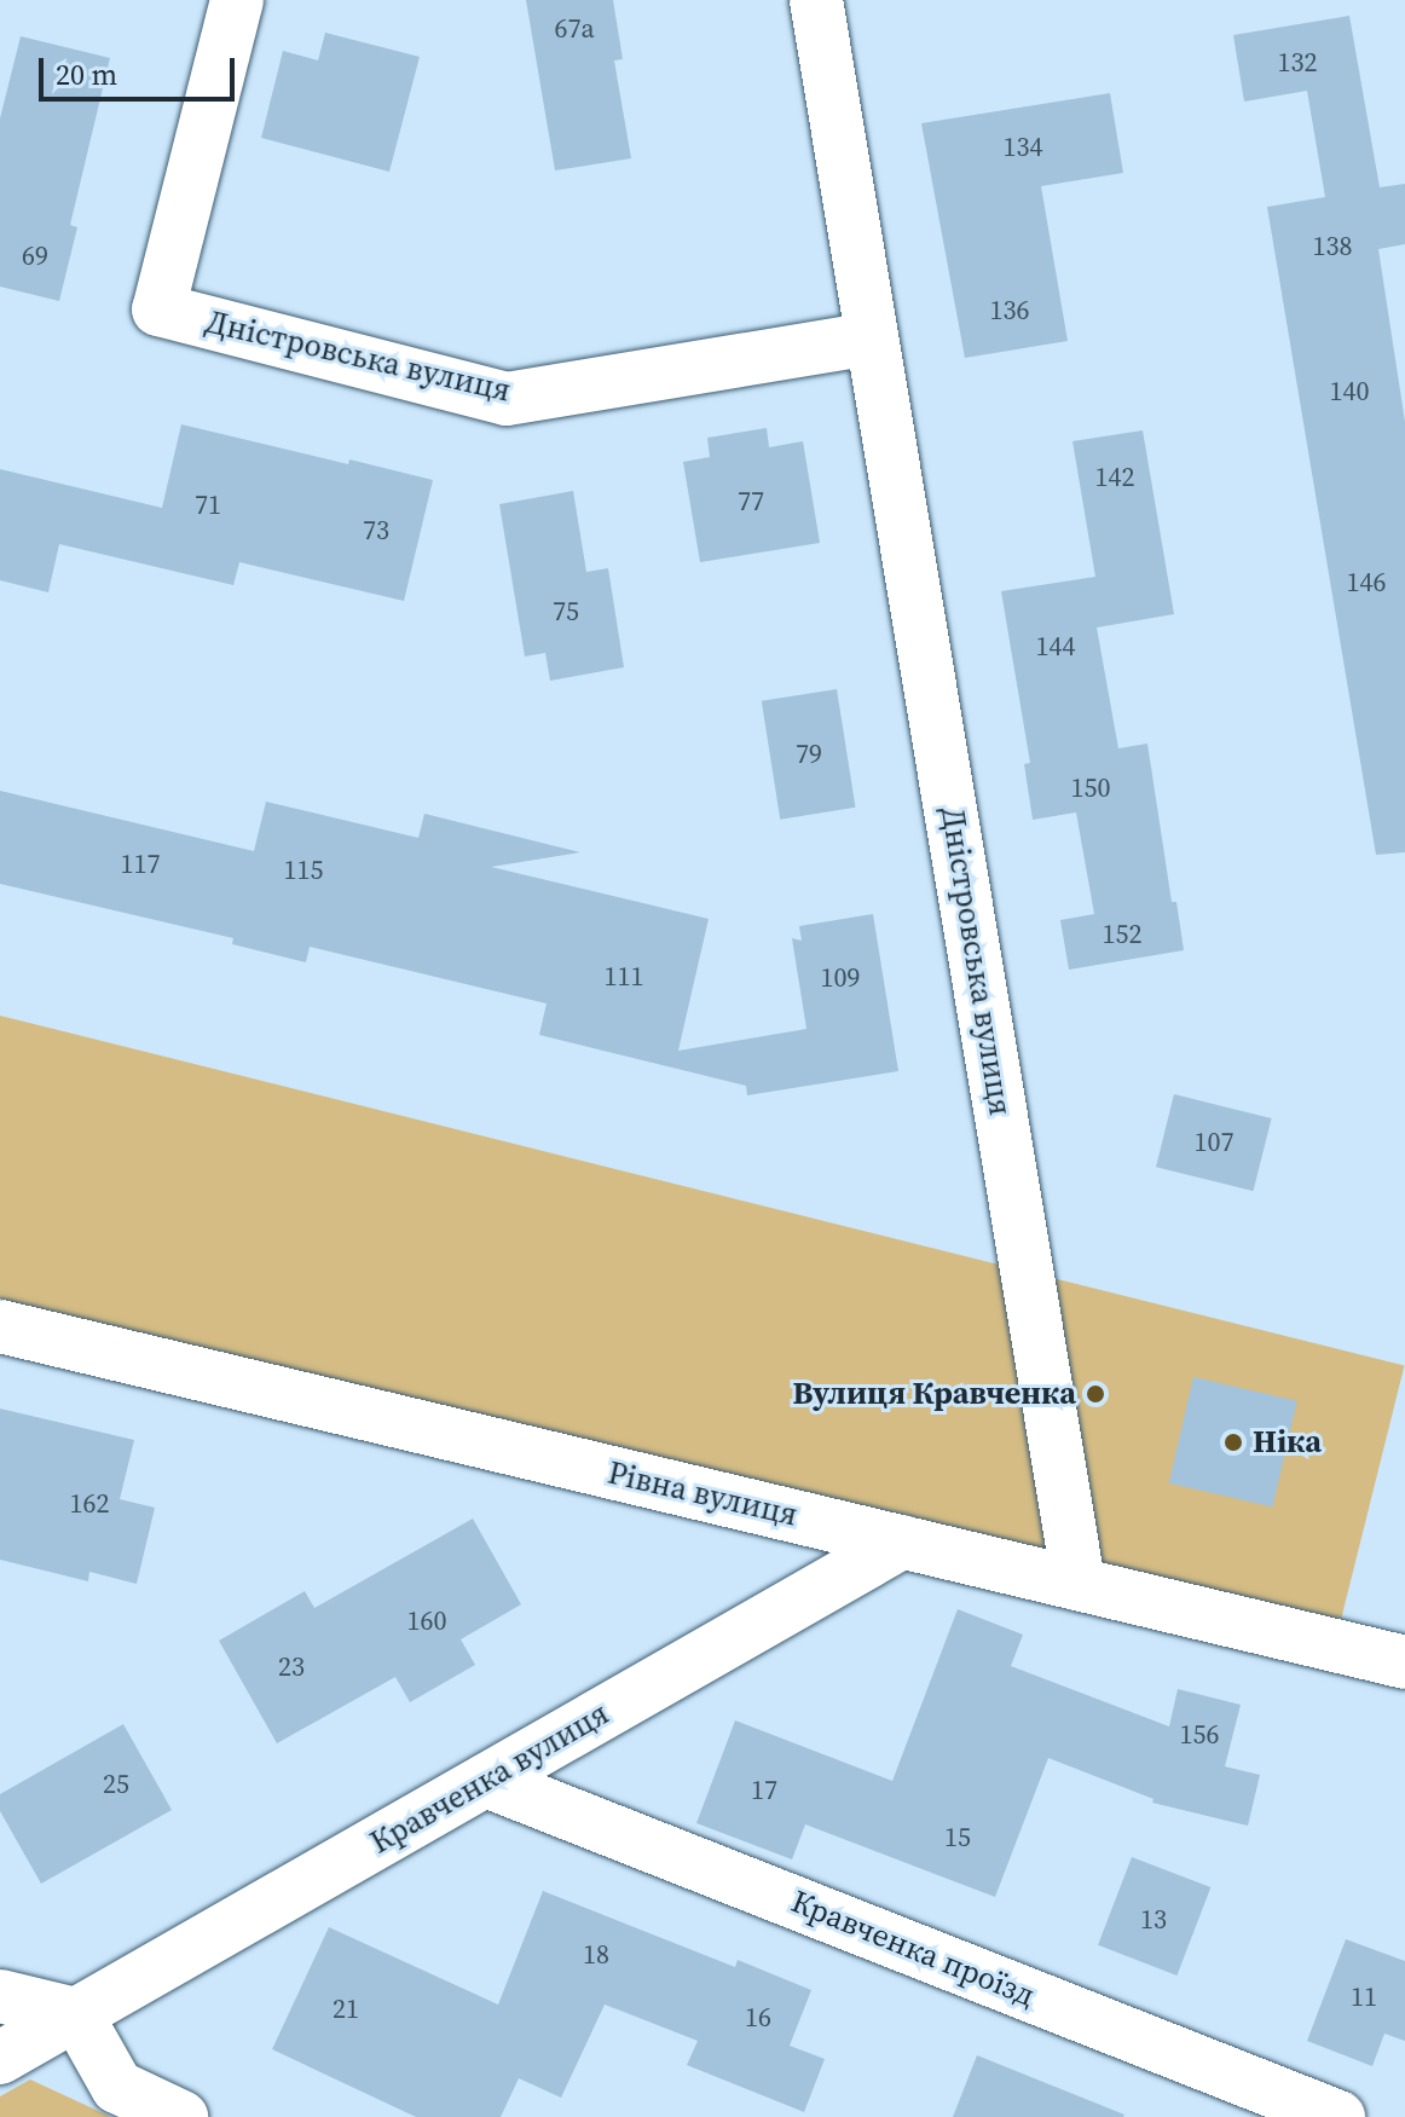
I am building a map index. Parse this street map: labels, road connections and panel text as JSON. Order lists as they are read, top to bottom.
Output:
{
  "streets": {
    "street": [
      "Дністровська вулиця",
      "Рівна вулиця",
      "Кравченка вулиця",
      "Кравченка проїзд"
    ]
  },
  "crossings": [
    ["Дністровська вулиця", "Рівна вулиця"],
    ["Рівна вулиця", "Кравченка вулиця"],
    ["Кравченка вулиця", "Кравченка проїзд"]
  ],
  "places": ["Вулиця Кравченка", "Ніка"],
  "house_numbers": [
    "67а",
    "132",
    "134",
    "138",
    "69",
    "136",
    "140",
    "142",
    "77",
    "71",
    "73",
    "146",
    "75",
    "144",
    "79",
    "150",
    "117",
    "115",
    "152",
    "111",
    "109",
    "107",
    "162",
    "160",
    "23",
    "156",
    "25",
    "17",
    "15",
    "13",
    "18",
    "11",
    "21",
    "16"
  ],
  "scale_bar": "20 m"
}
